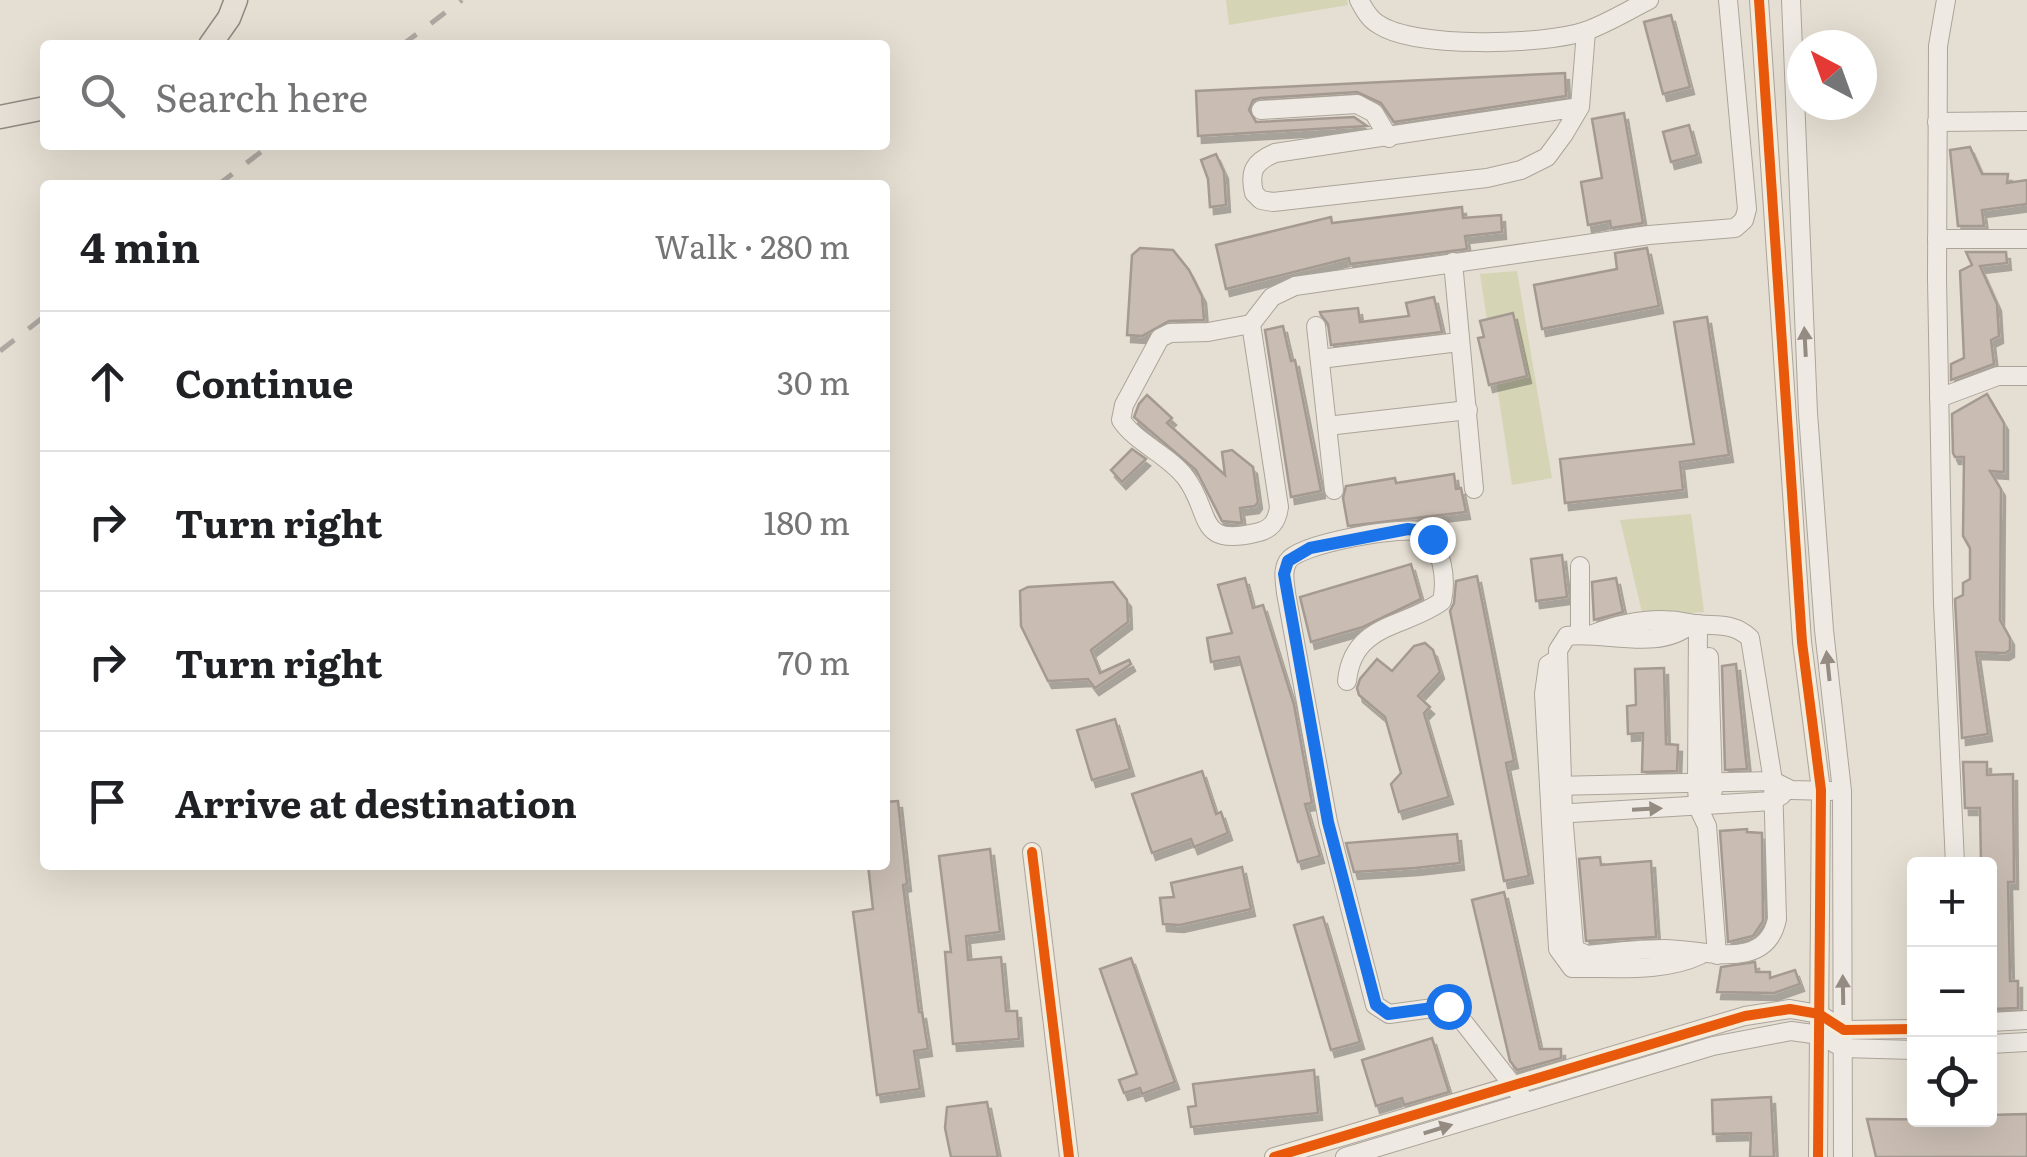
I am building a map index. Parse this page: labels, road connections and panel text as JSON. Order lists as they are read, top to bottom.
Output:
{
  "north": "top left",
  "page": {
    "search": "Search here",
    "heading": ["4 min", "Walk · 280 m"],
    "list": [
      ["Continue", "30 m"],
      ["Turn right", "180 m"],
      ["Turn right", "70 m"],
      "Arrive at destination"
    ],
    "map_buttons": ["+", "−"]
  }
}
